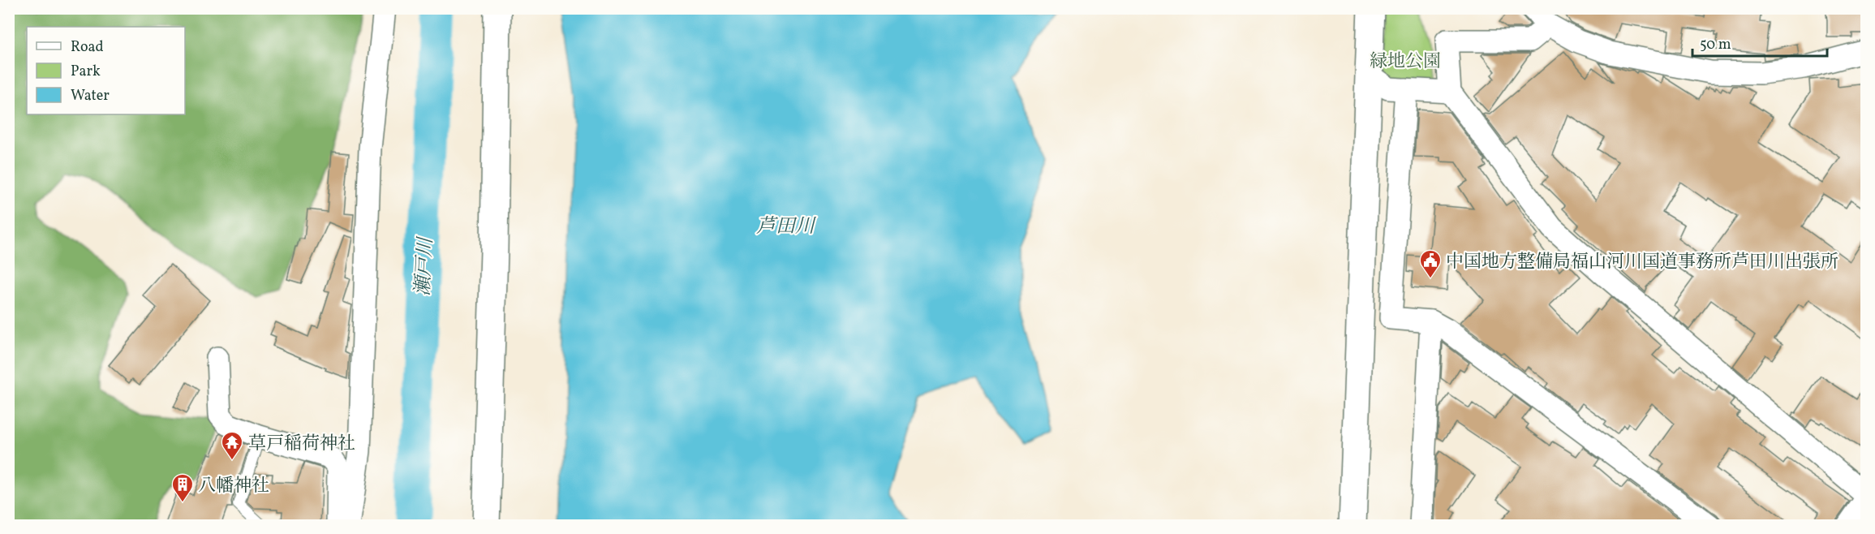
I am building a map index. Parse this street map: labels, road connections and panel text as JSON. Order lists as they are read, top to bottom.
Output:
{
  "water": ["芦田川", "瀬戸川"],
  "parks": ["緑地公園"],
  "places": {
    "public building": ["中国地方整備局福山河川国道事務所芦田川出張所"],
    "temple": ["草戸稲荷神社"],
    "building": ["八幡神社"]
  },
  "legend": ["Road", "Park", "Water"],
  "scale_bar": "50 m"
}
